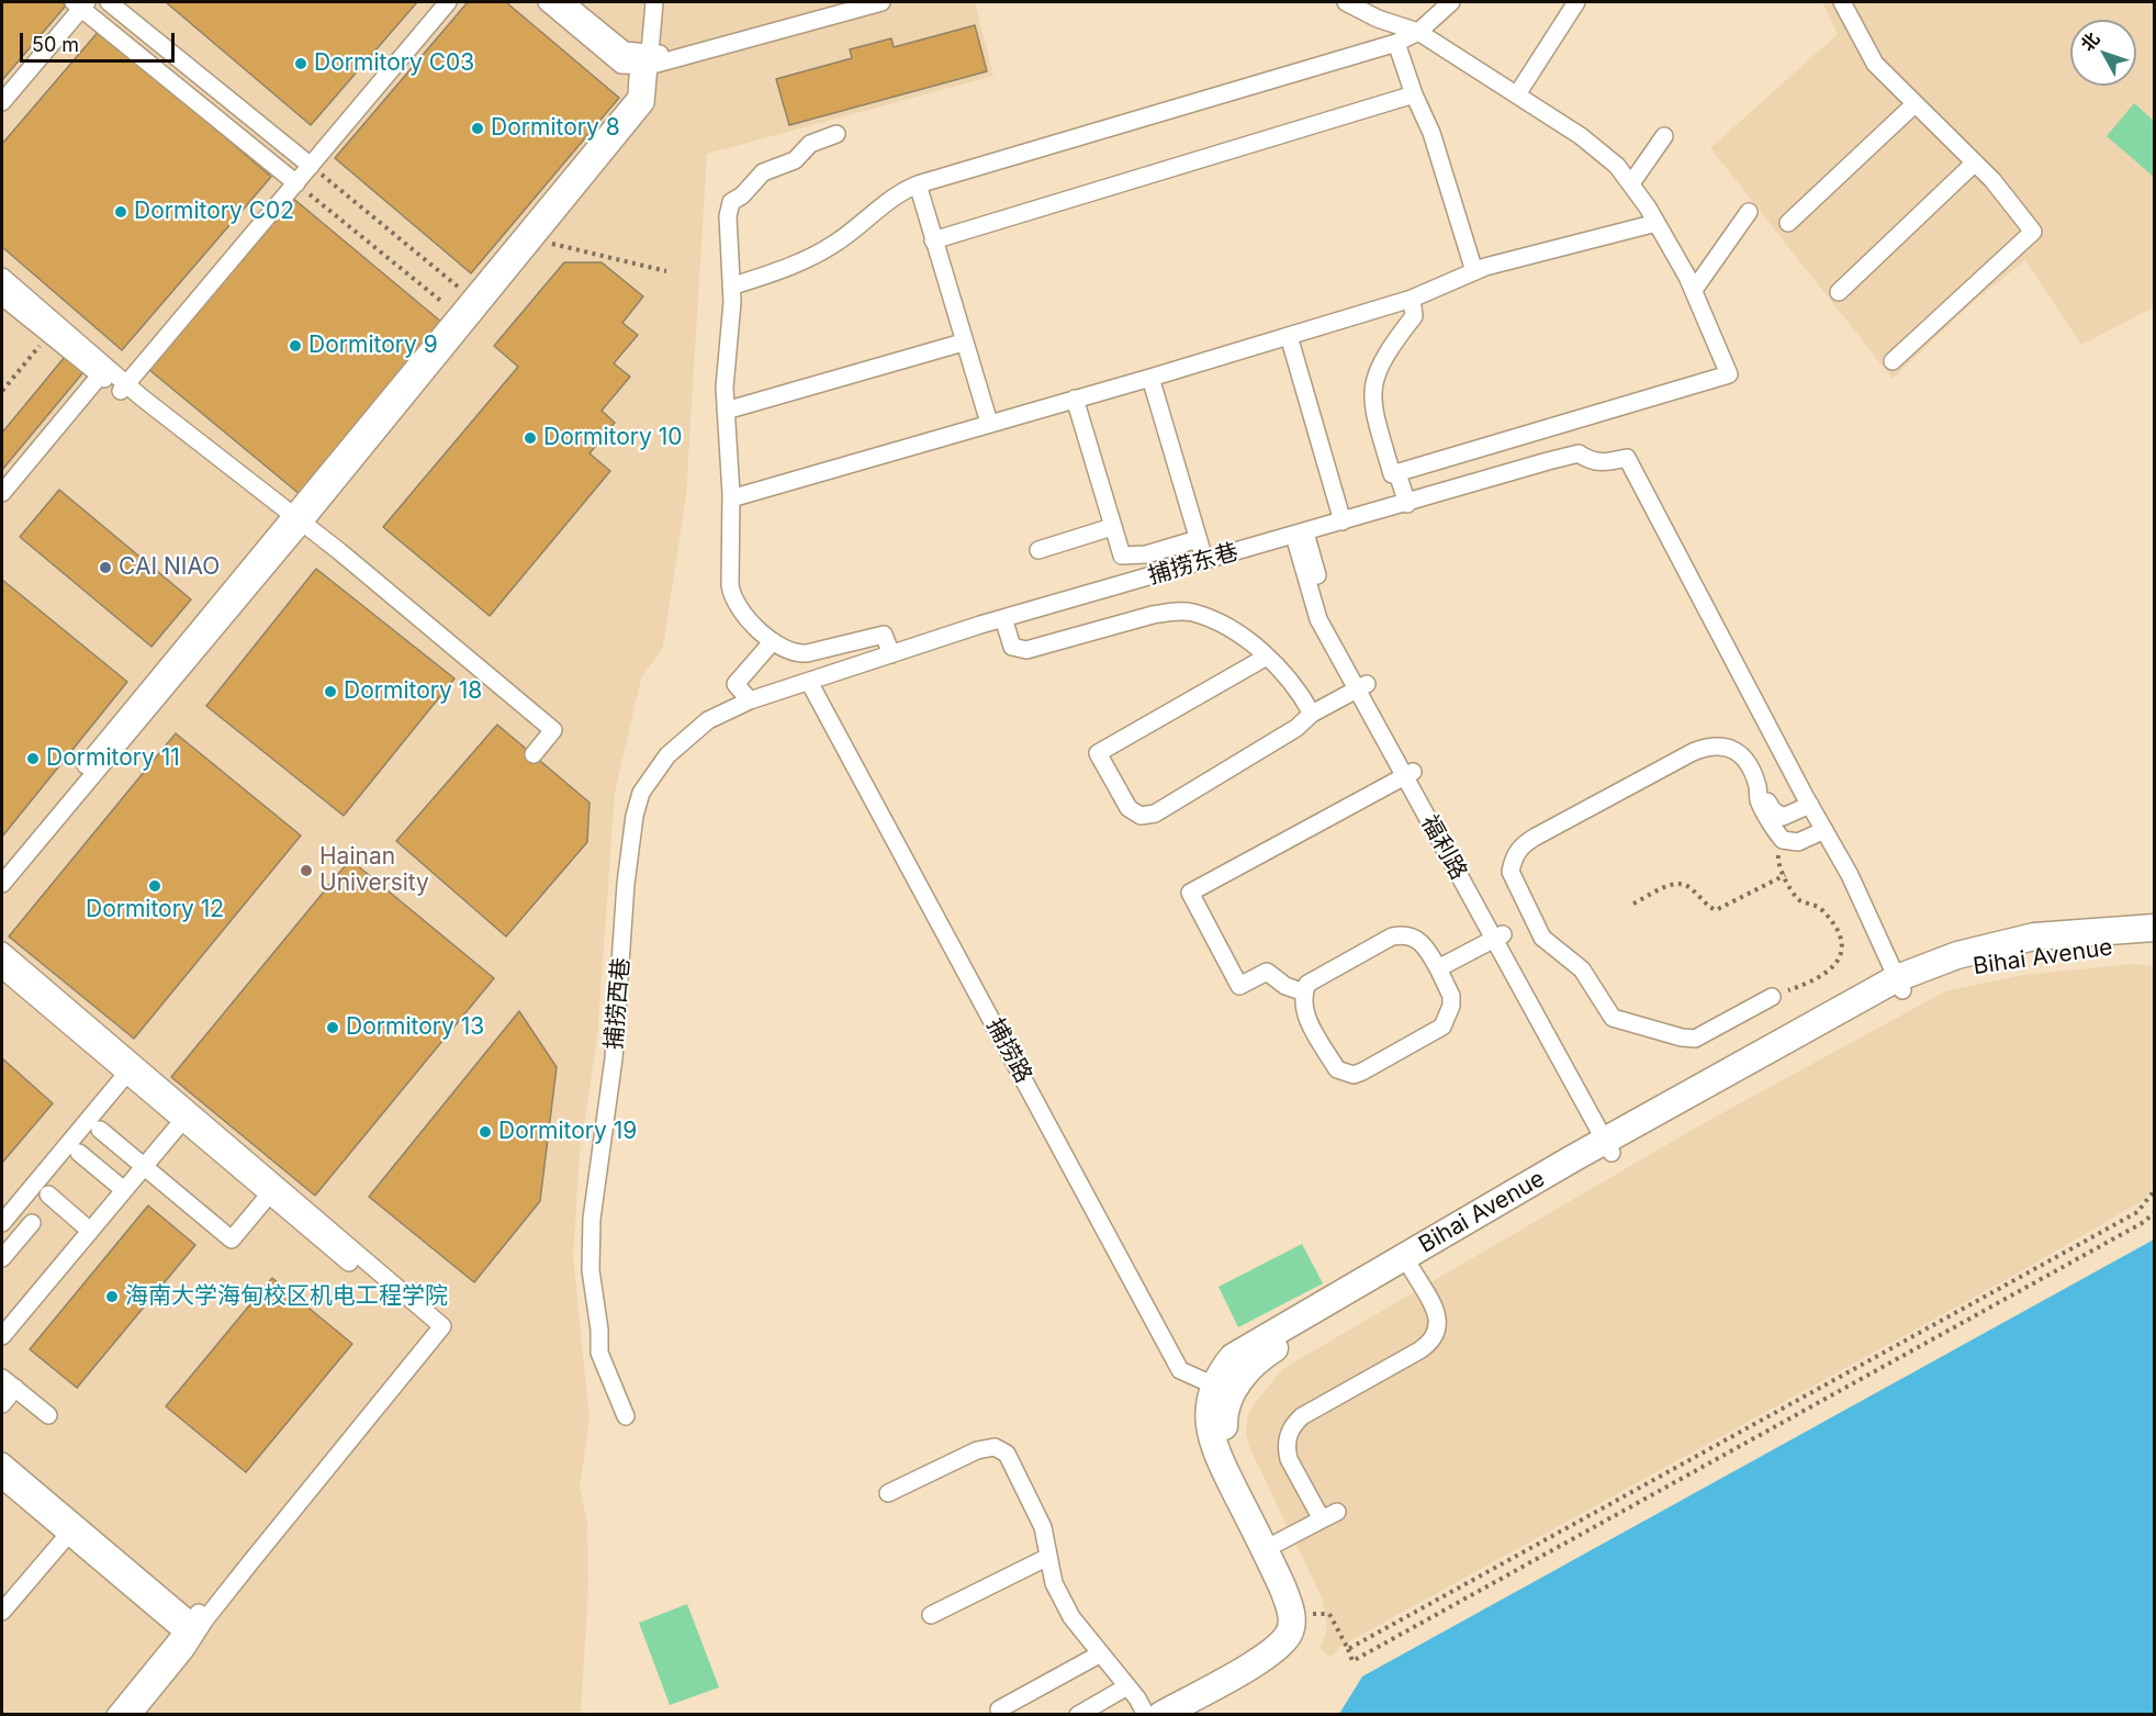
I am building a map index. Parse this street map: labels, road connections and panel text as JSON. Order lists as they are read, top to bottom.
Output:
{
  "streets": {
    "main road": ["Bihai Avenue"],
    "street": [
      "捕捞东巷",
      "福利路",
      "捕捞西巷",
      "捕捞路"
    ]
  },
  "crossings": [
    ["捕捞东巷", "福利路"],
    ["捕捞东巷", "捕捞西巷"],
    ["捕捞东巷", "捕捞路"],
    ["福利路", "Bihai Avenue"],
    ["Bihai Avenue", "捕捞路"],
    ["捕捞西巷", "捕捞路"]
  ],
  "places": [
    "Dormitory C03",
    "Dormitory 8",
    "Dormitory C02",
    "Dormitory 9",
    "Dormitory 10",
    "CAI NIAO",
    "Dormitory 18",
    "Dormitory 11",
    "Hainan University",
    "Dormitory 12",
    "Dormitory 13",
    "Dormitory 19",
    "海南大学海甸校区机电工程学院"
  ],
  "scale_bar": "50 m",
  "north": "top left"
}
